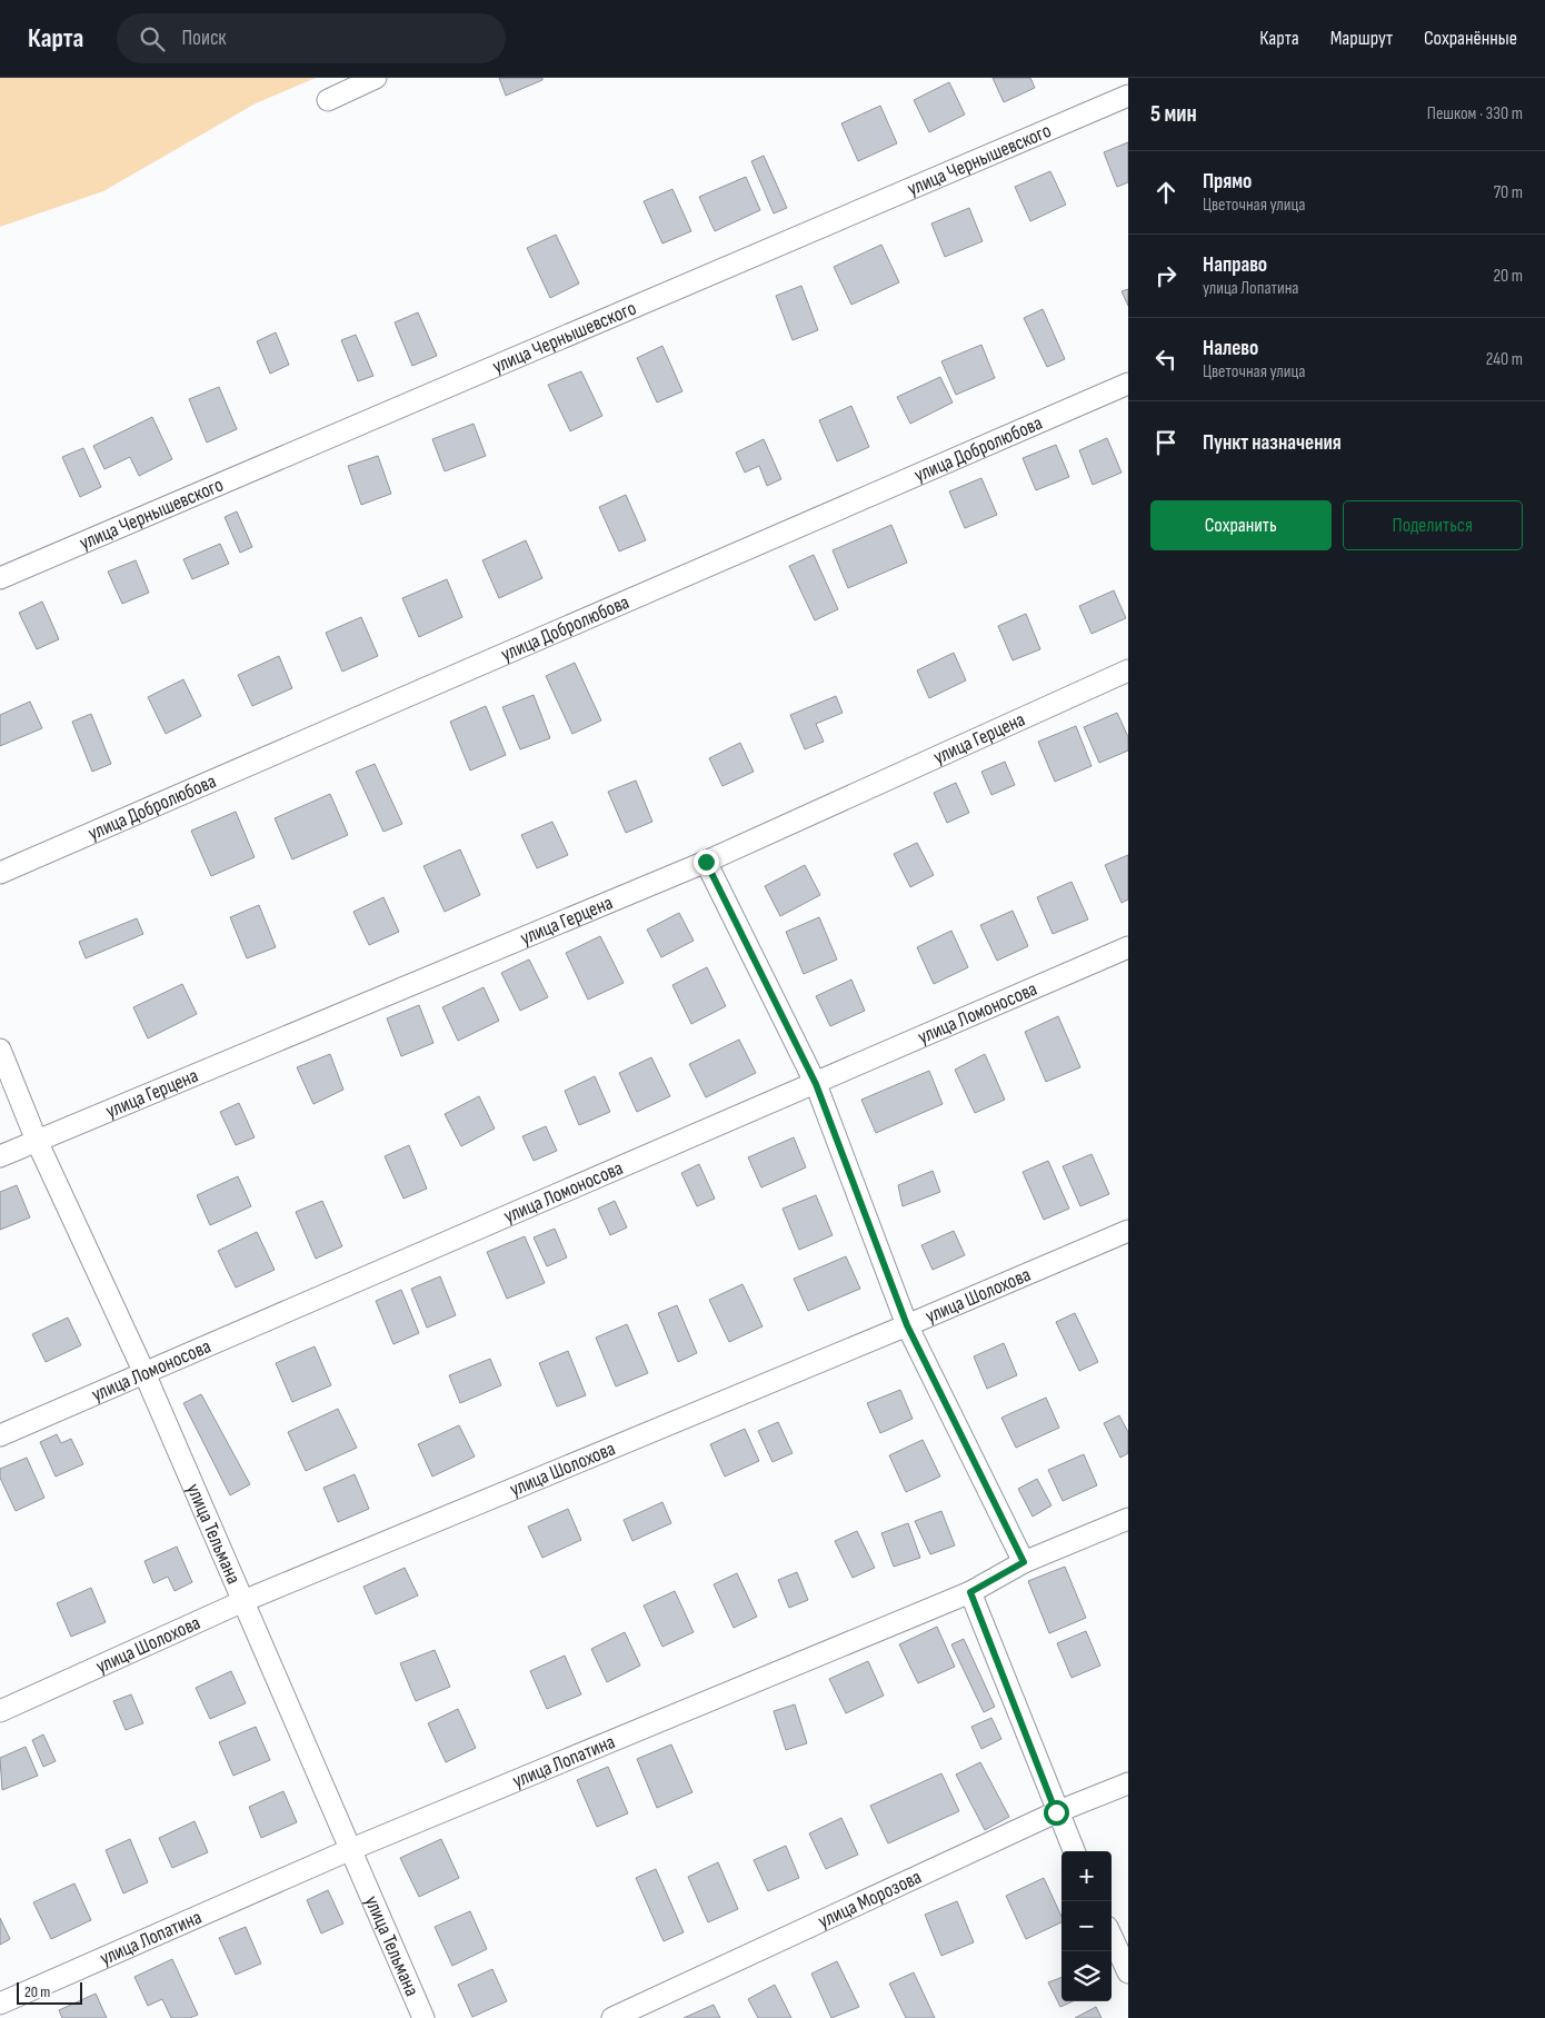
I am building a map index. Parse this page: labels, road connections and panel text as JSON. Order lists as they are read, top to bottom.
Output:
{
  "streets": {
    "street": [
      "улица Чернышевского",
      "улица Добролюбова",
      "улица Герцена",
      "улица Ломоносова",
      "улица Шолохова",
      "улица Тельмана",
      "улица Лопатина",
      "улица Морозова"
    ]
  },
  "crossings": [
    ["улица Герцена", "улица Тельмана"],
    ["улица Ломоносова", "улица Тельмана"],
    ["улица Шолохова", "улица Тельмана"],
    ["улица Тельмана", "улица Лопатина"]
  ],
  "scale_bar": "20 m",
  "page": {
    "header": "Карта",
    "search": "Поиск",
    "nav": ["Карта", "Маршрут", "Сохранённые"],
    "heading": ["5 мин", "Пешком · 330 m"],
    "list": [
      ["Прямо", "Цветочная улица", "70 m"],
      ["Направо", "улица Лопатина", "20 m"],
      ["Налево", "Цветочная улица", "240 m"],
      "Пункт назначения"
    ],
    "buttons": ["Сохранить", "Поделиться"],
    "map_buttons": ["+", "−"],
    "scale": "20 m"
  }
}
